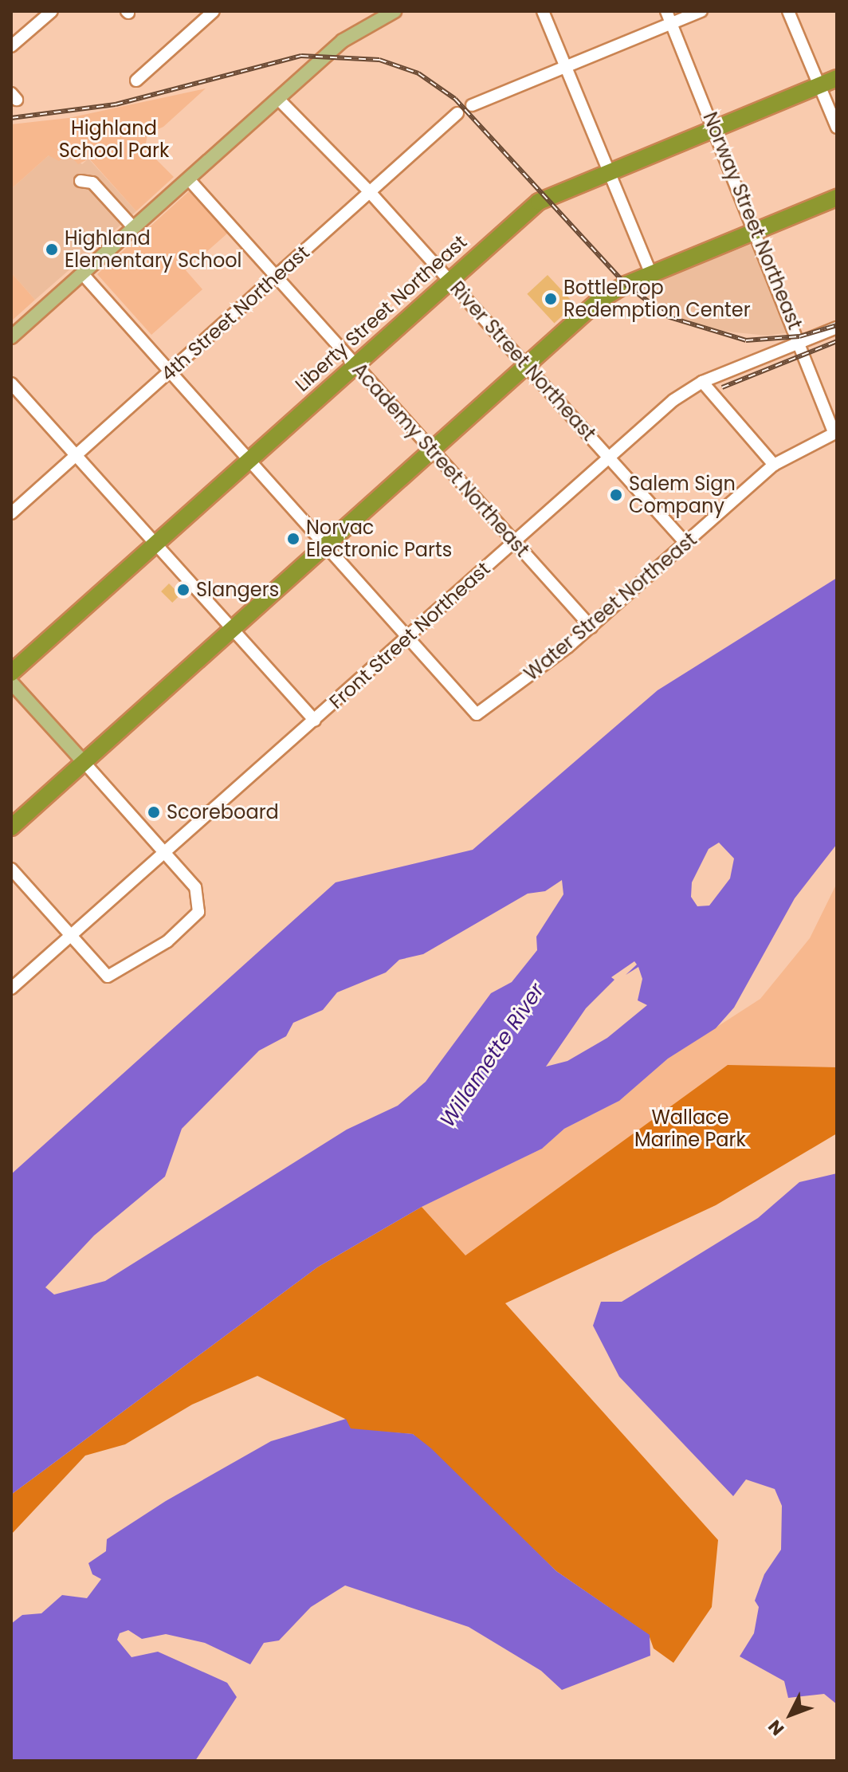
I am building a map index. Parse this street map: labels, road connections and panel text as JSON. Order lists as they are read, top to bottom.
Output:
{
  "streets": {
    "highway": ["Liberty Street Northeast"],
    "street": [
      "Norway Street Northeast",
      "4th Street Northeast",
      "River Street Northeast",
      "Academy Street Northeast",
      "Water Street Northeast",
      "Front Street Northeast"
    ]
  },
  "crossings": [
    ["Norway Street Northeast", "Liberty Street Northeast"],
    ["Norway Street Northeast", "Water Street Northeast"],
    ["Norway Street Northeast", "Front Street Northeast"],
    ["4th Street Northeast", "River Street Northeast"],
    ["4th Street Northeast", "Academy Street Northeast"],
    ["Liberty Street Northeast", "River Street Northeast"],
    ["Liberty Street Northeast", "Academy Street Northeast"],
    ["River Street Northeast", "Water Street Northeast"],
    ["River Street Northeast", "Front Street Northeast"],
    ["Academy Street Northeast", "Water Street Northeast"],
    ["Academy Street Northeast", "Front Street Northeast"],
    ["Water Street Northeast", "Front Street Northeast"]
  ],
  "water": ["Willamette River"],
  "parks": ["Highland School Park", "Wallace Marine Park"],
  "places": [
    "Highland Elementary School",
    "BottleDrop Redemption Center",
    "Salem Sign Company",
    "Norvac Electronic Parts",
    "Slangers",
    "Scoreboard"
  ],
  "north": "bottom left"
}
